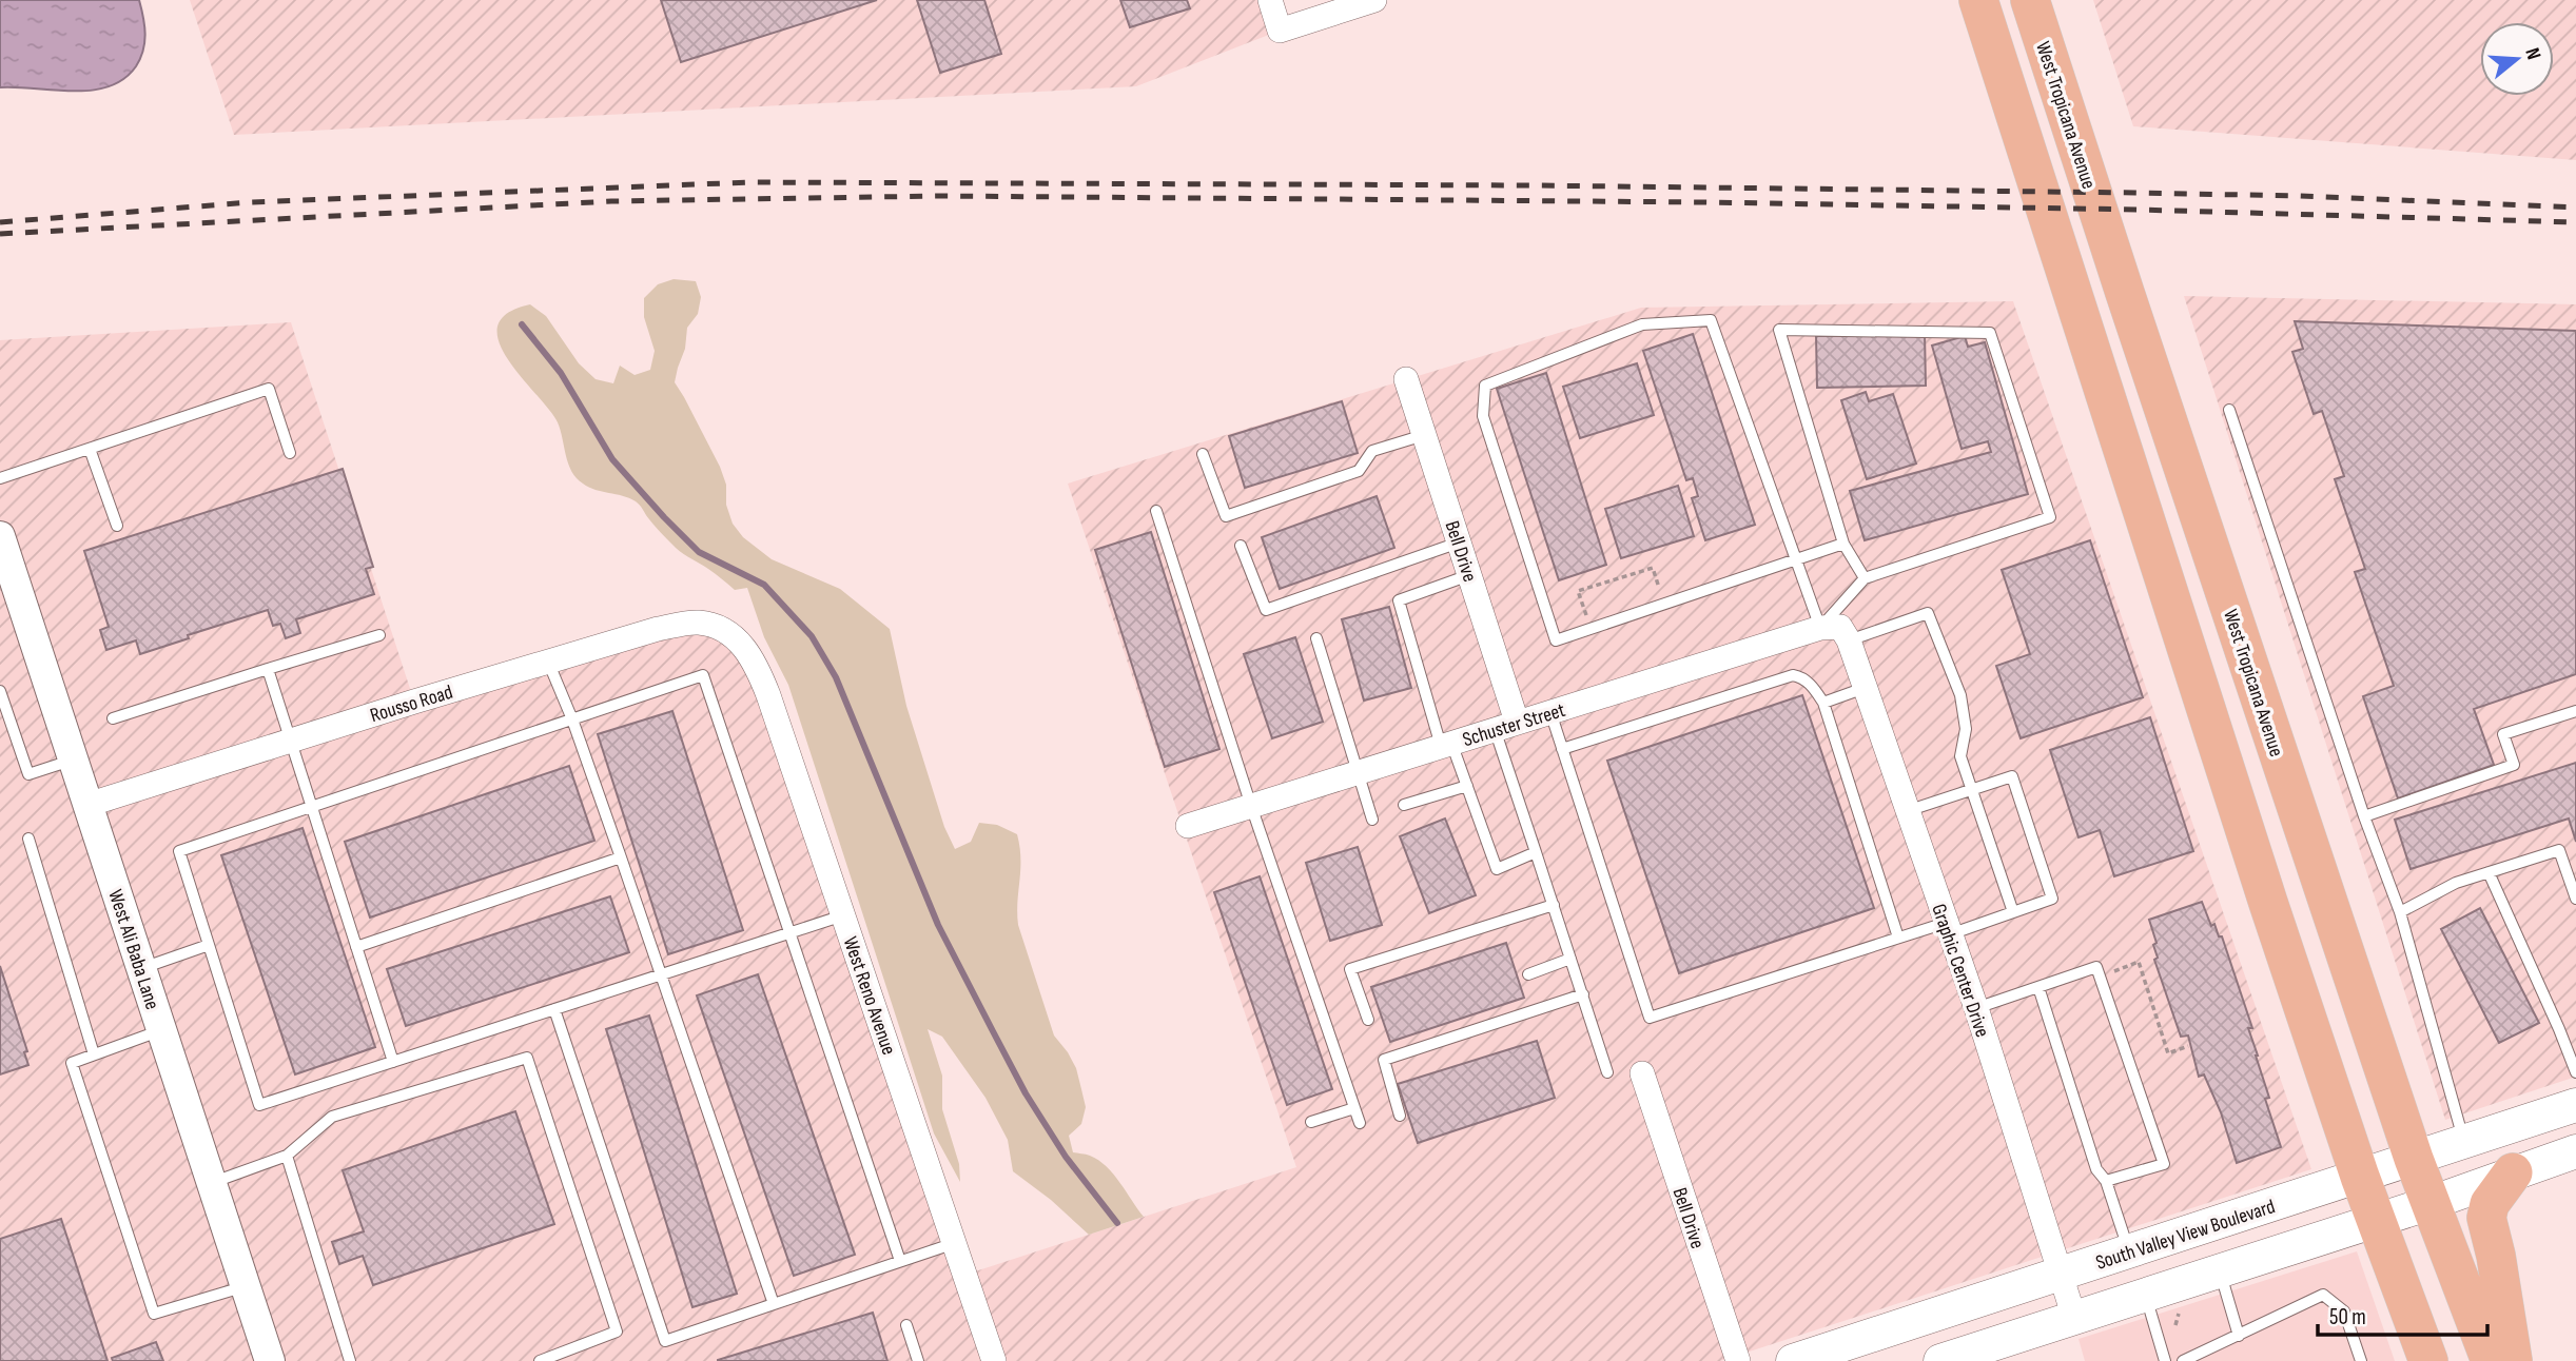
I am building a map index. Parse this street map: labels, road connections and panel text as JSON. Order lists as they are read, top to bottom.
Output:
{
  "streets": {
    "main road": ["West Tropicana Avenue", "South Valley View Boulevard"],
    "street": [
      "Bell Drive",
      "Rousso Road",
      "Schuster Street",
      "West Ali Baba Lane",
      "Graphic Center Drive",
      "West Reno Avenue"
    ]
  },
  "crossings": [
    ["West Tropicana Avenue", "South Valley View Boulevard"],
    ["Bell Drive", "Schuster Street"],
    ["Rousso Road", "West Ali Baba Lane"],
    ["Rousso Road", "West Reno Avenue"],
    ["Schuster Street", "Graphic Center Drive"],
    ["Graphic Center Drive", "South Valley View Boulevard"]
  ],
  "scale_bar": "50 m",
  "north": "right"
}
